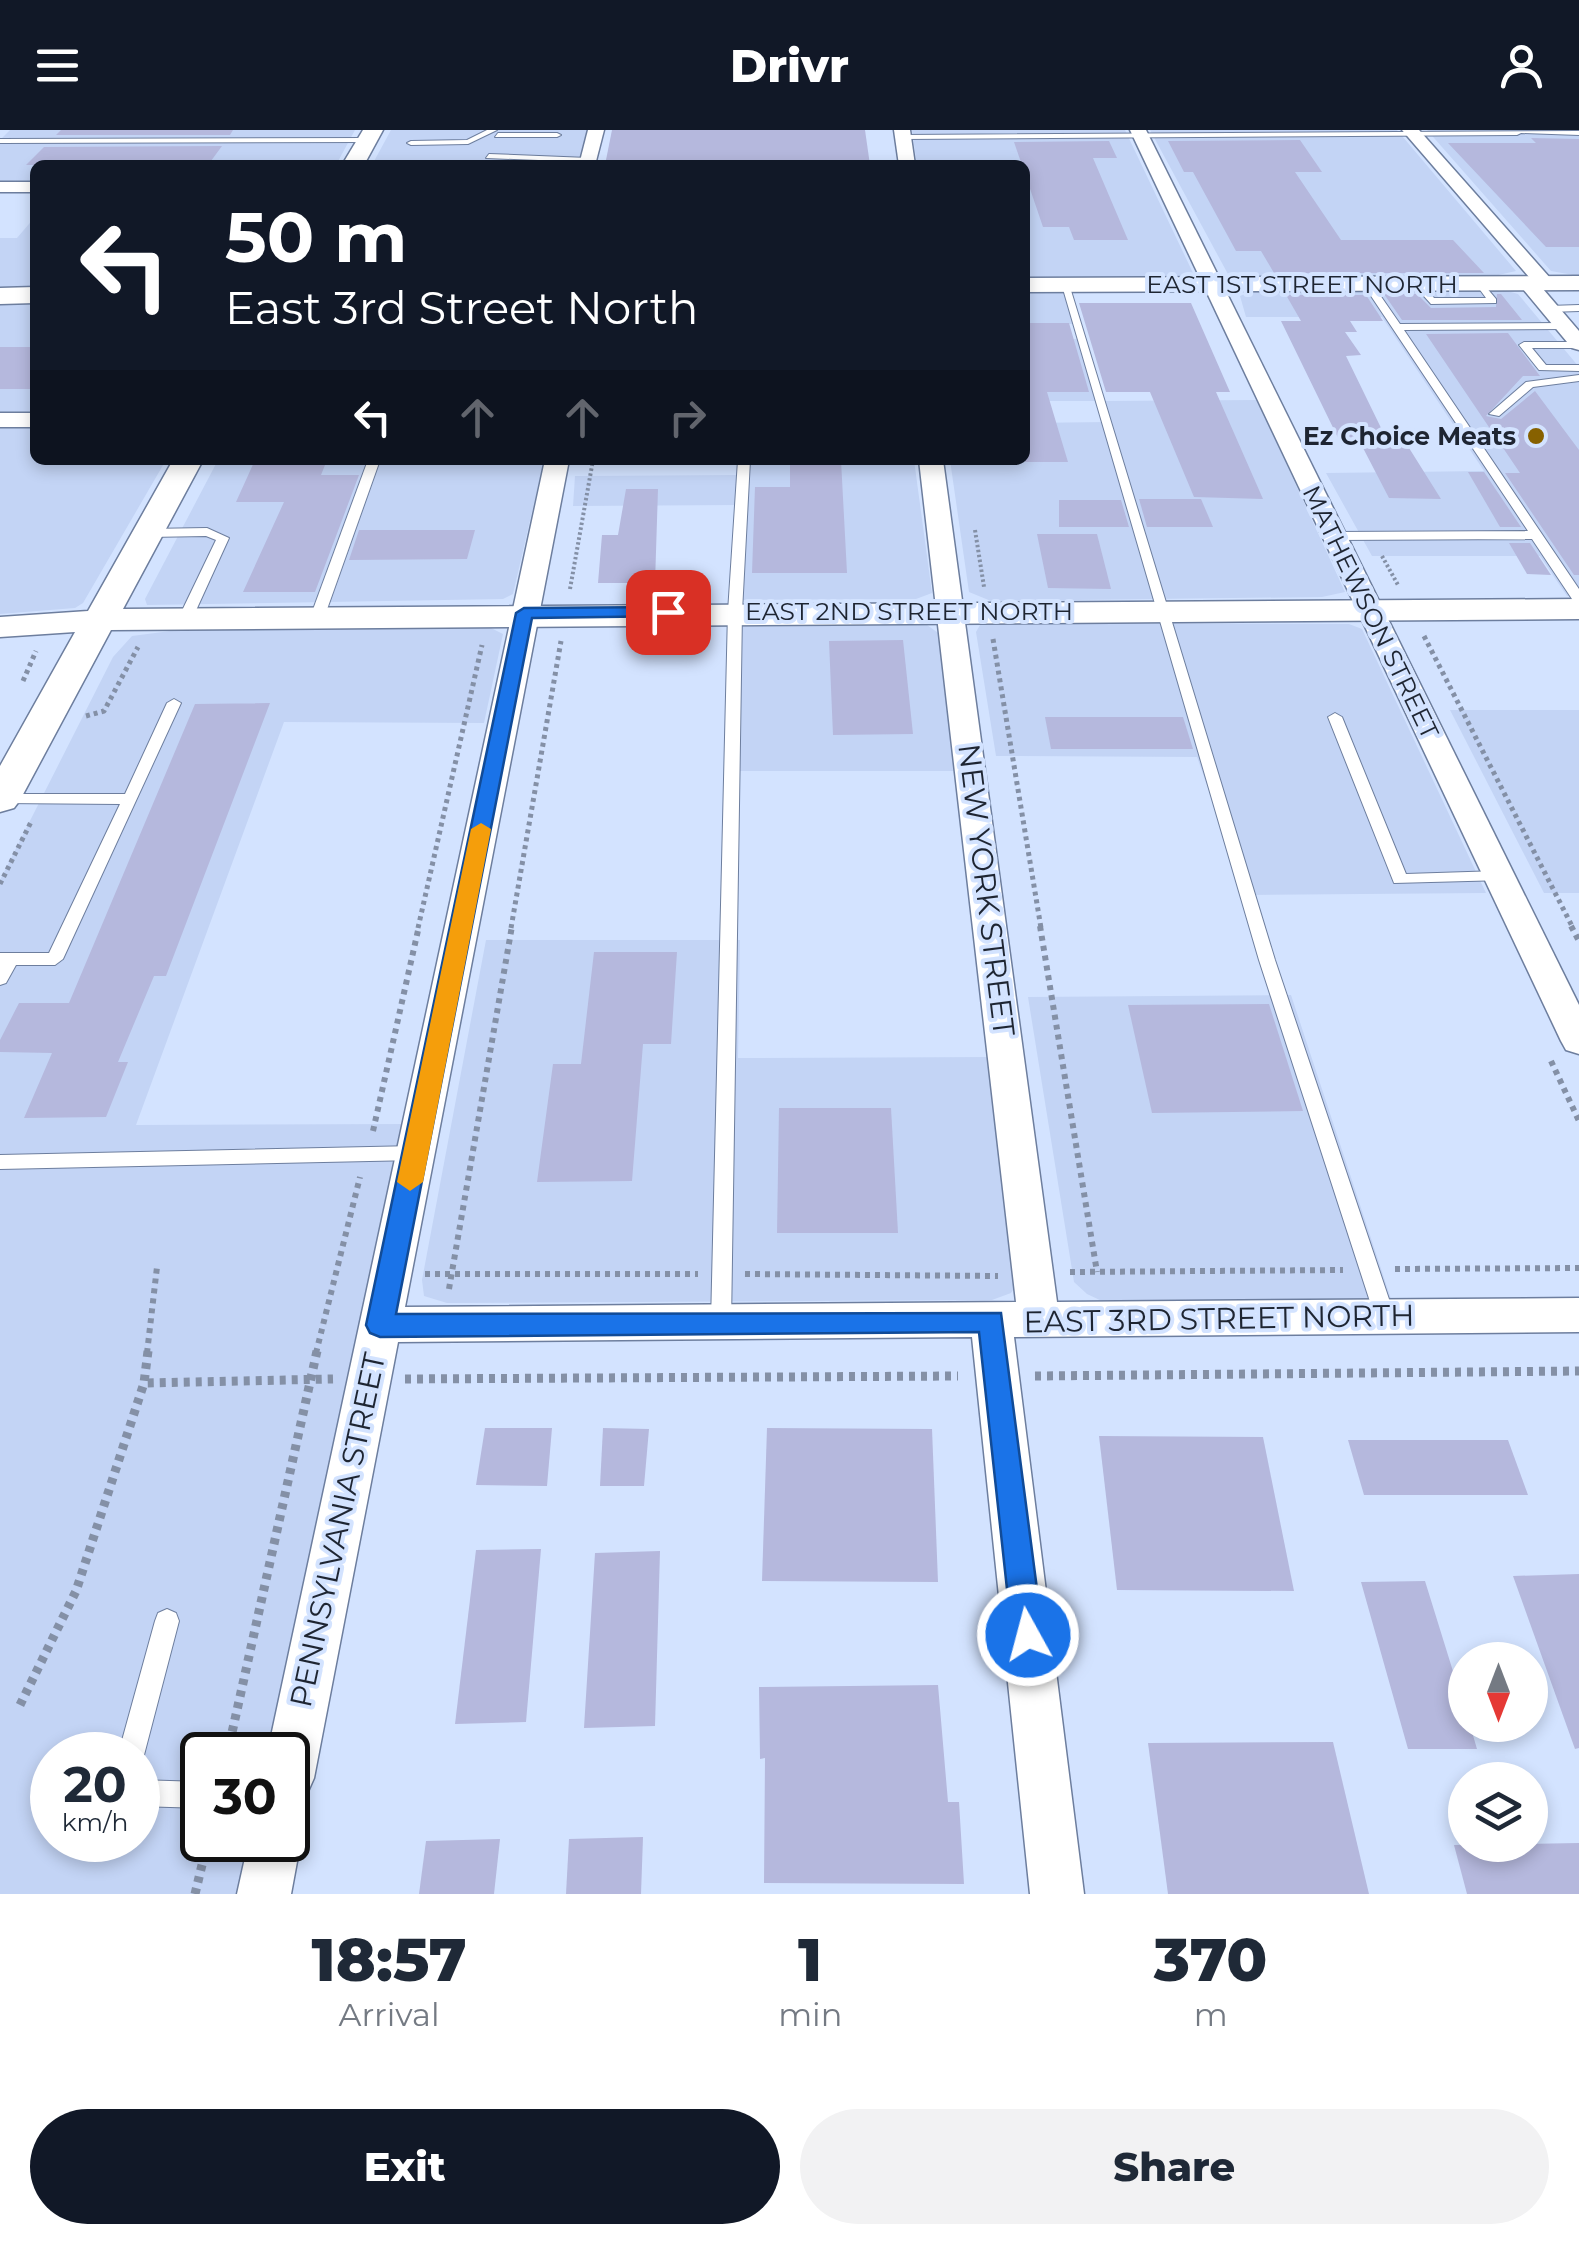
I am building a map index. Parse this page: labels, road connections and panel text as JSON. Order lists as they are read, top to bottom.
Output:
{
  "streets": {
    "street": [
      "EAST 1ST STREET NORTH",
      "EAST 2ND STREET NORTH",
      "MATHEWSON STREET",
      "NEW YORK STREET",
      "EAST 3RD STREET NORTH",
      "PENNSYLVANIA STREET"
    ]
  },
  "crossings": [
    ["EAST 1ST STREET NORTH", "MATHEWSON STREET"],
    ["EAST 2ND STREET NORTH", "MATHEWSON STREET"],
    ["EAST 2ND STREET NORTH", "NEW YORK STREET"],
    ["EAST 2ND STREET NORTH", "PENNSYLVANIA STREET"],
    ["NEW YORK STREET", "EAST 3RD STREET NORTH"],
    ["EAST 3RD STREET NORTH", "PENNSYLVANIA STREET"]
  ],
  "places": ["Ez Choice Meats"],
  "north": "bottom",
  "page": {
    "header": "Drivr",
    "turn": ["50 m", "East 3rd Street North"],
    "speed": "20 km/h",
    "limit": "30",
    "eta": [
      "18:57",
      "Arrival",
      "1",
      "min",
      "370",
      "m"
    ],
    "buttons": ["Exit", "Share"]
  }
}
